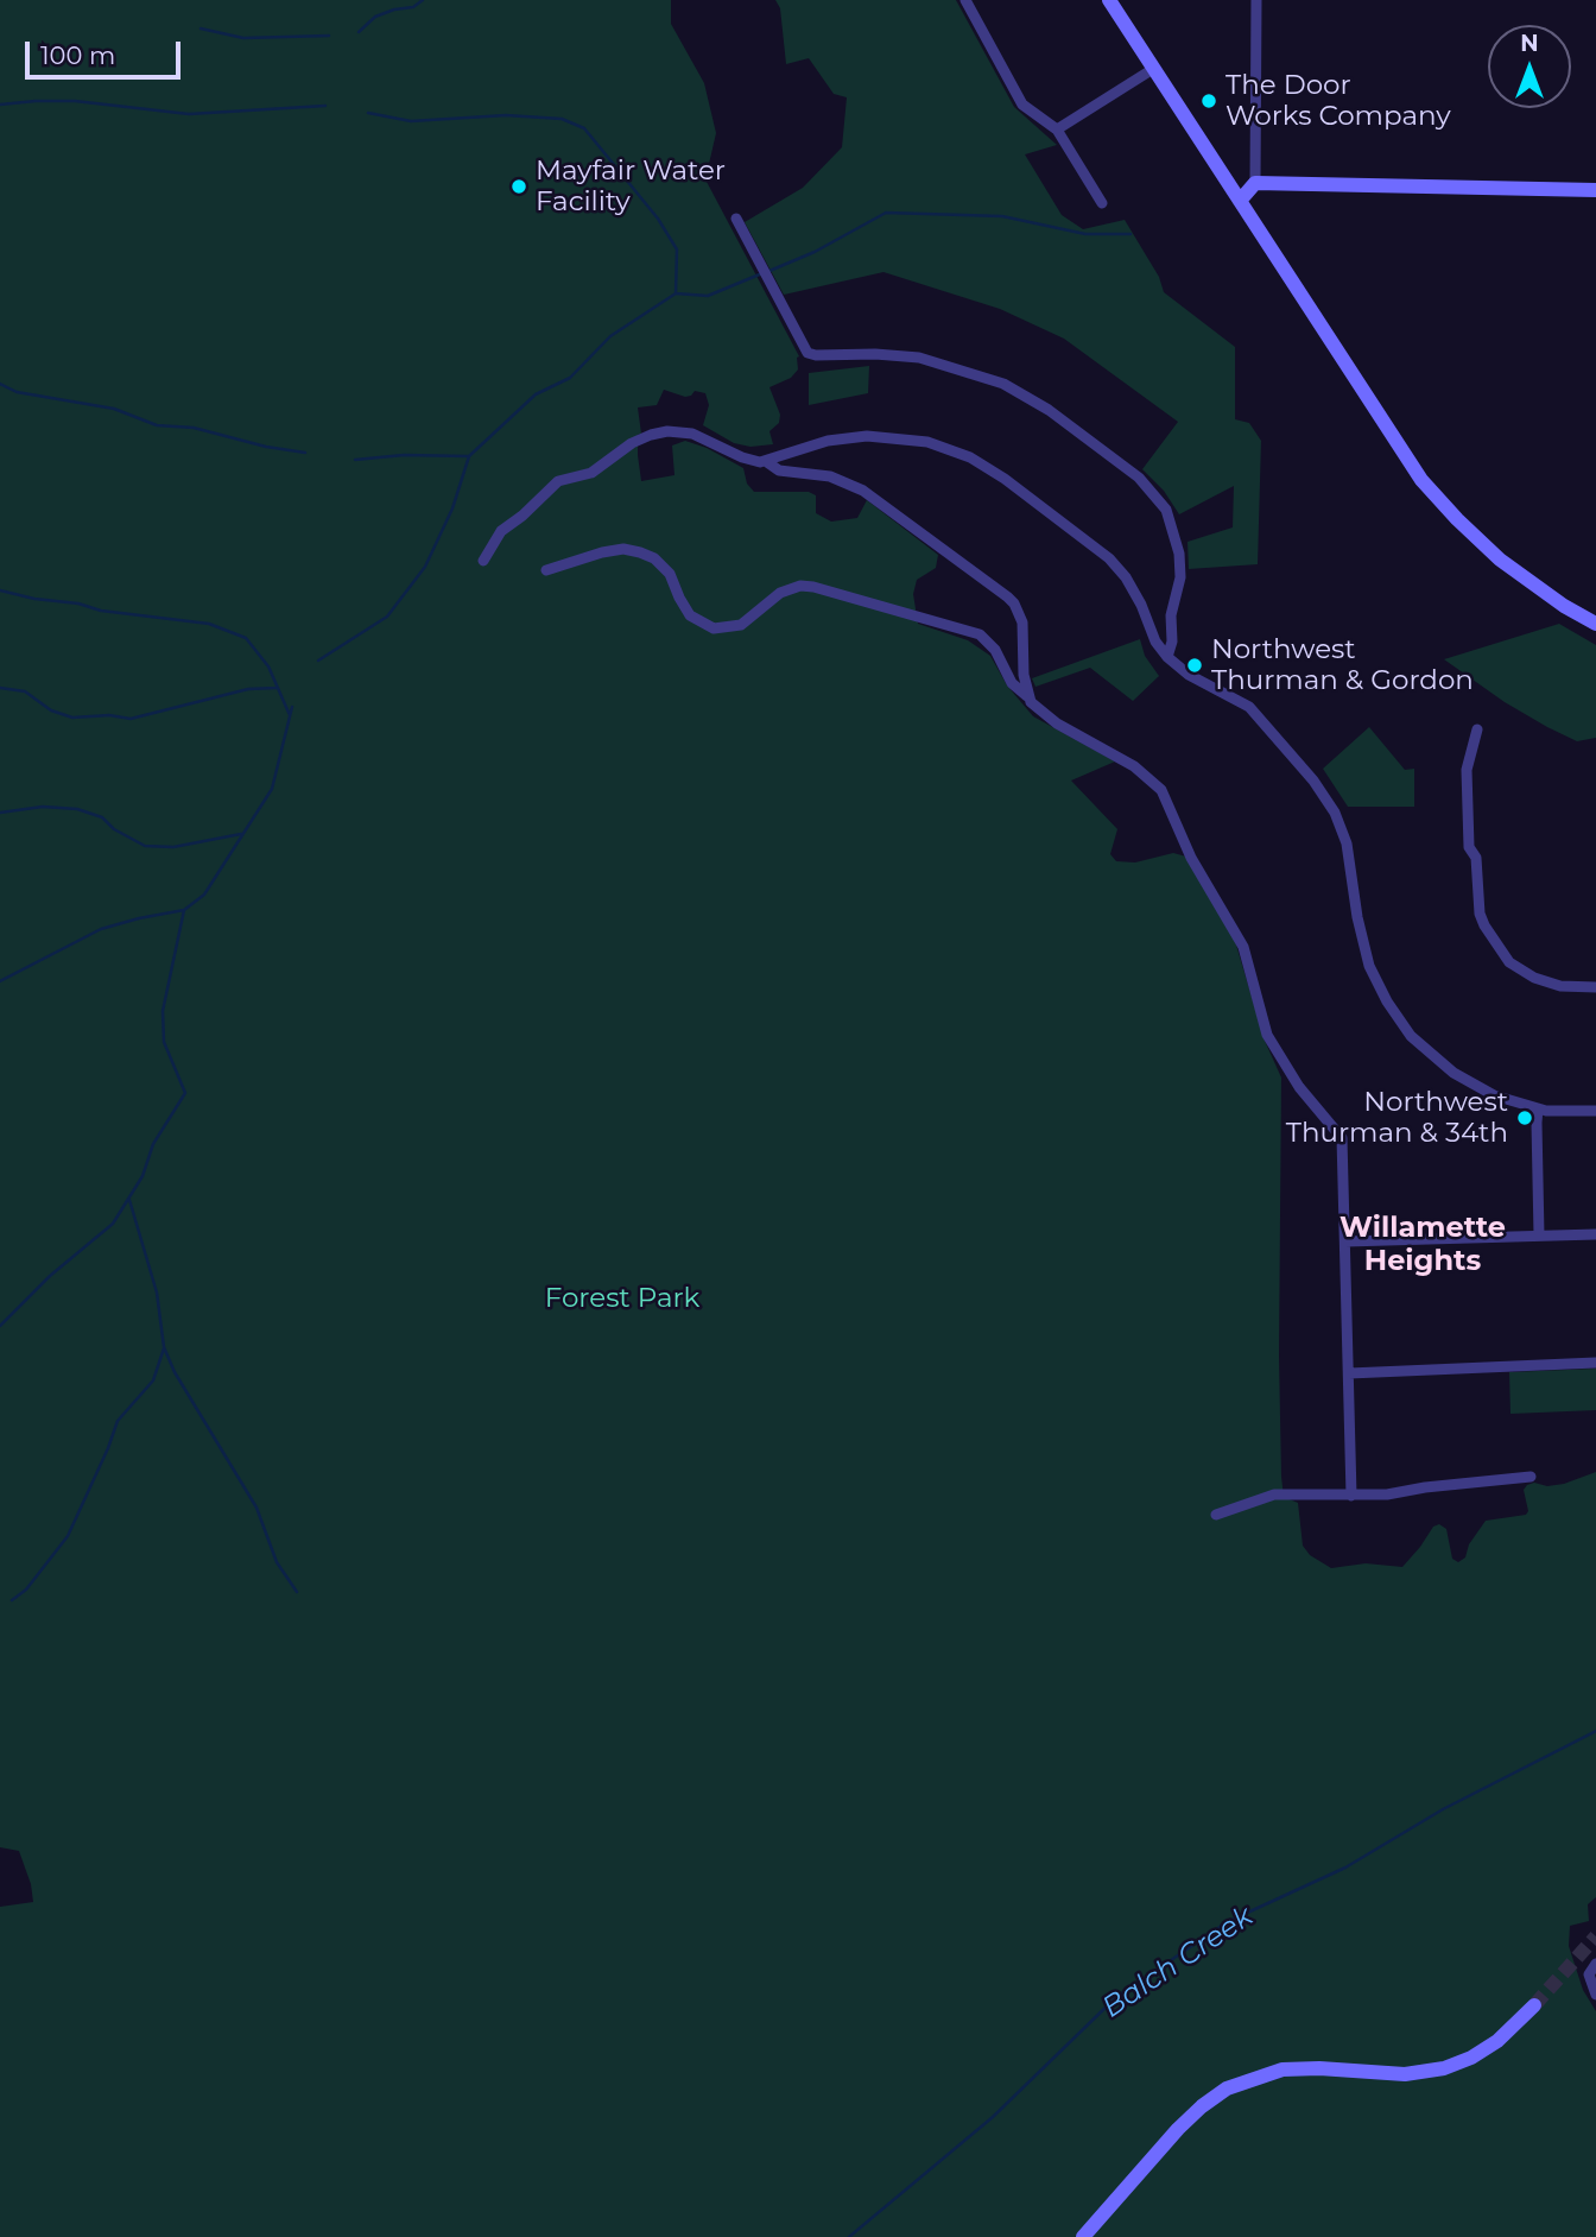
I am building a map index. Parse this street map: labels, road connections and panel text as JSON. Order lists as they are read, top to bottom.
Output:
{
  "districts": ["Willamette Heights"],
  "water": ["Balch Creek"],
  "parks": ["Forest Park"],
  "places": [
    "The Door Works Company",
    "Mayfair Water Facility",
    "Northwest Thurman & Gordon",
    "Northwest Thurman & 34th"
  ],
  "scale_bar": "100 m",
  "north": "top"
}
